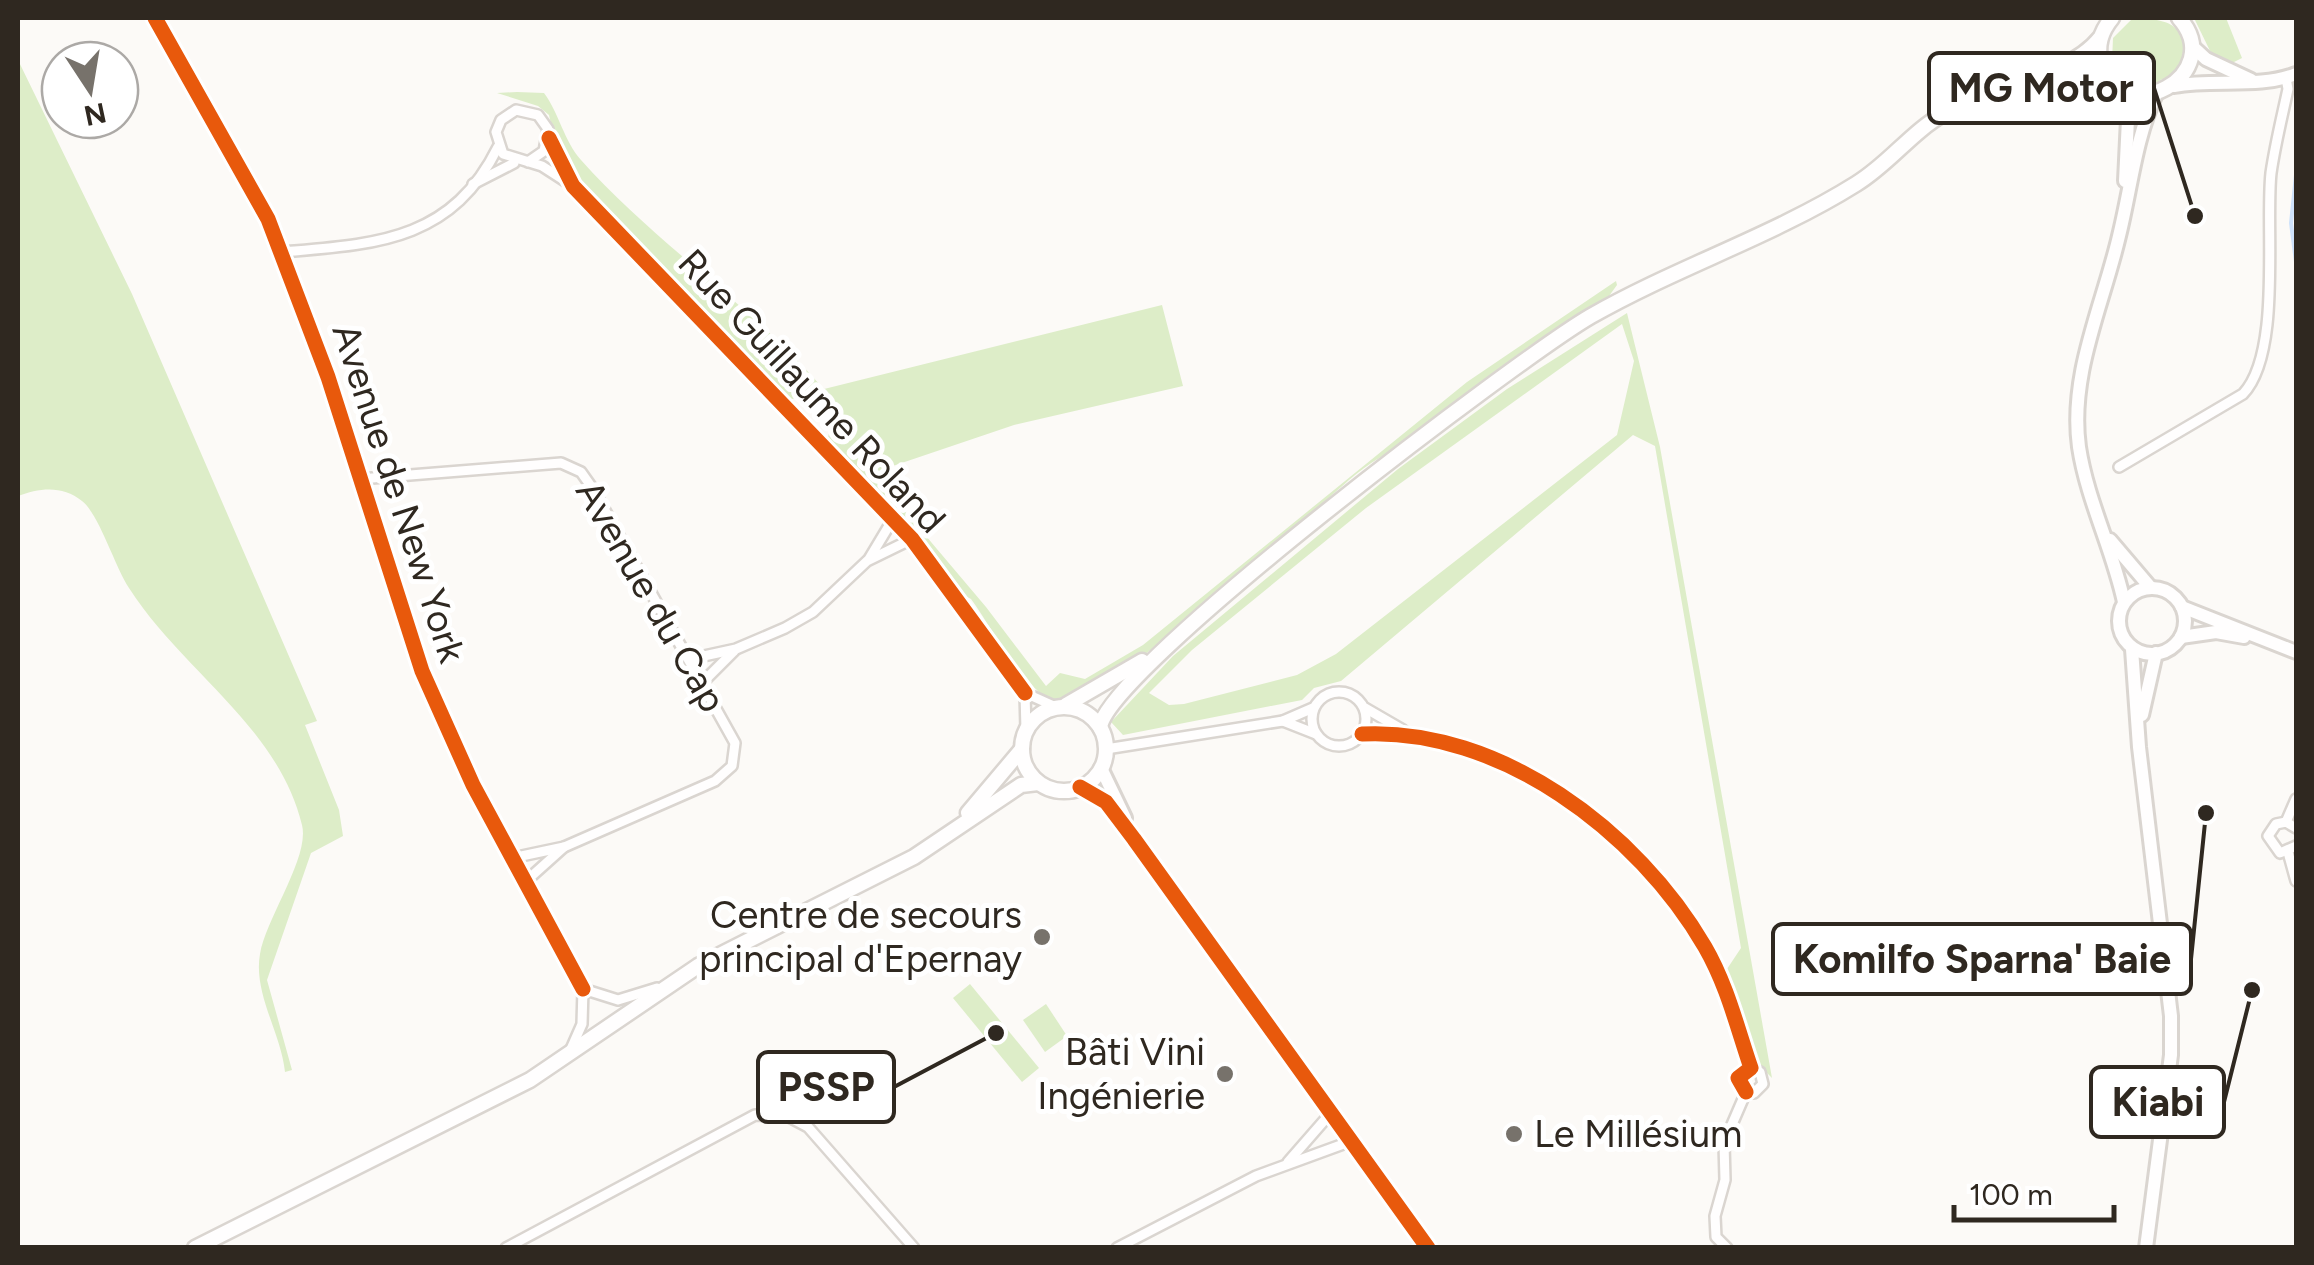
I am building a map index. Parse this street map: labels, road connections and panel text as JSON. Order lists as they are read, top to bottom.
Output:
{
  "streets": {
    "street": ["Rue Guillaume Roland", "Avenue de New York", "Avenue du Cap"]
  },
  "crossings": [
    ["Avenue de New York", "Avenue du Cap"]
  ],
  "places": [
    "MG Motor",
    "Komilfo Sparna' Baie",
    "Centre de secours principal d'Epernay",
    "Kiabi",
    "PSSP",
    "Bâti Vini Ingénierie",
    "Le Millésium"
  ],
  "scale_bar": "100 m",
  "north": "bottom"
}
